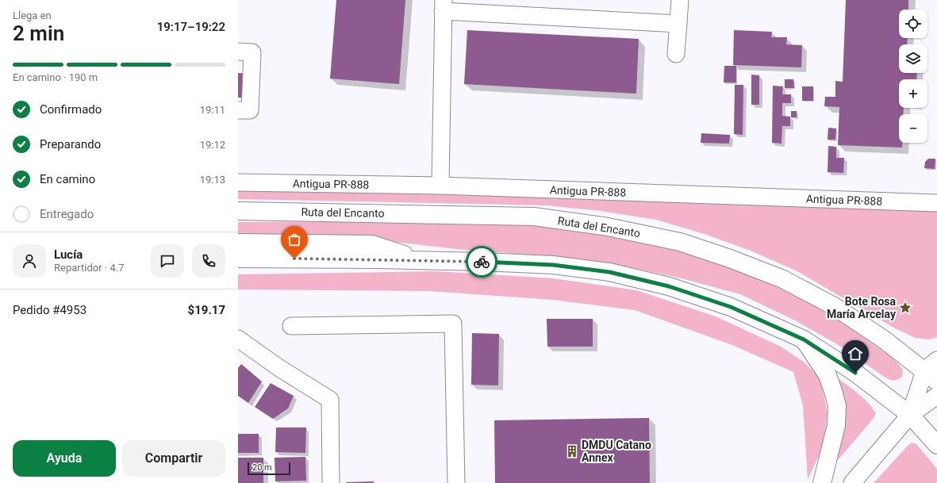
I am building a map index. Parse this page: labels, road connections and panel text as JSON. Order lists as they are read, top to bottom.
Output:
{
  "streets": {
    "main road": ["Ruta del Encanto"],
    "street": ["Antigua PR-888"]
  },
  "places": {
    "place": ["Bote Rosa María Arcelay"],
    "building": ["DMDU Catano Annex"]
  },
  "scale_bar": "20 m",
  "page": {
    "heading": ["2 min", "Llega en", "19:17–19:22"],
    "panel": [
      "Lucía",
      "Repartidor · 4.7",
      "Pedido #4953",
      "$19.17"
    ],
    "map_buttons": ["+", "−"],
    "bar": "En camino · 190 m",
    "list": [
      ["Confirmado", "19:11"],
      ["Preparando", "19:12"],
      ["En camino", "19:13"],
      "Entregado"
    ],
    "buttons": ["Ayuda", "Compartir"],
    "scale": "20 m"
  }
}
